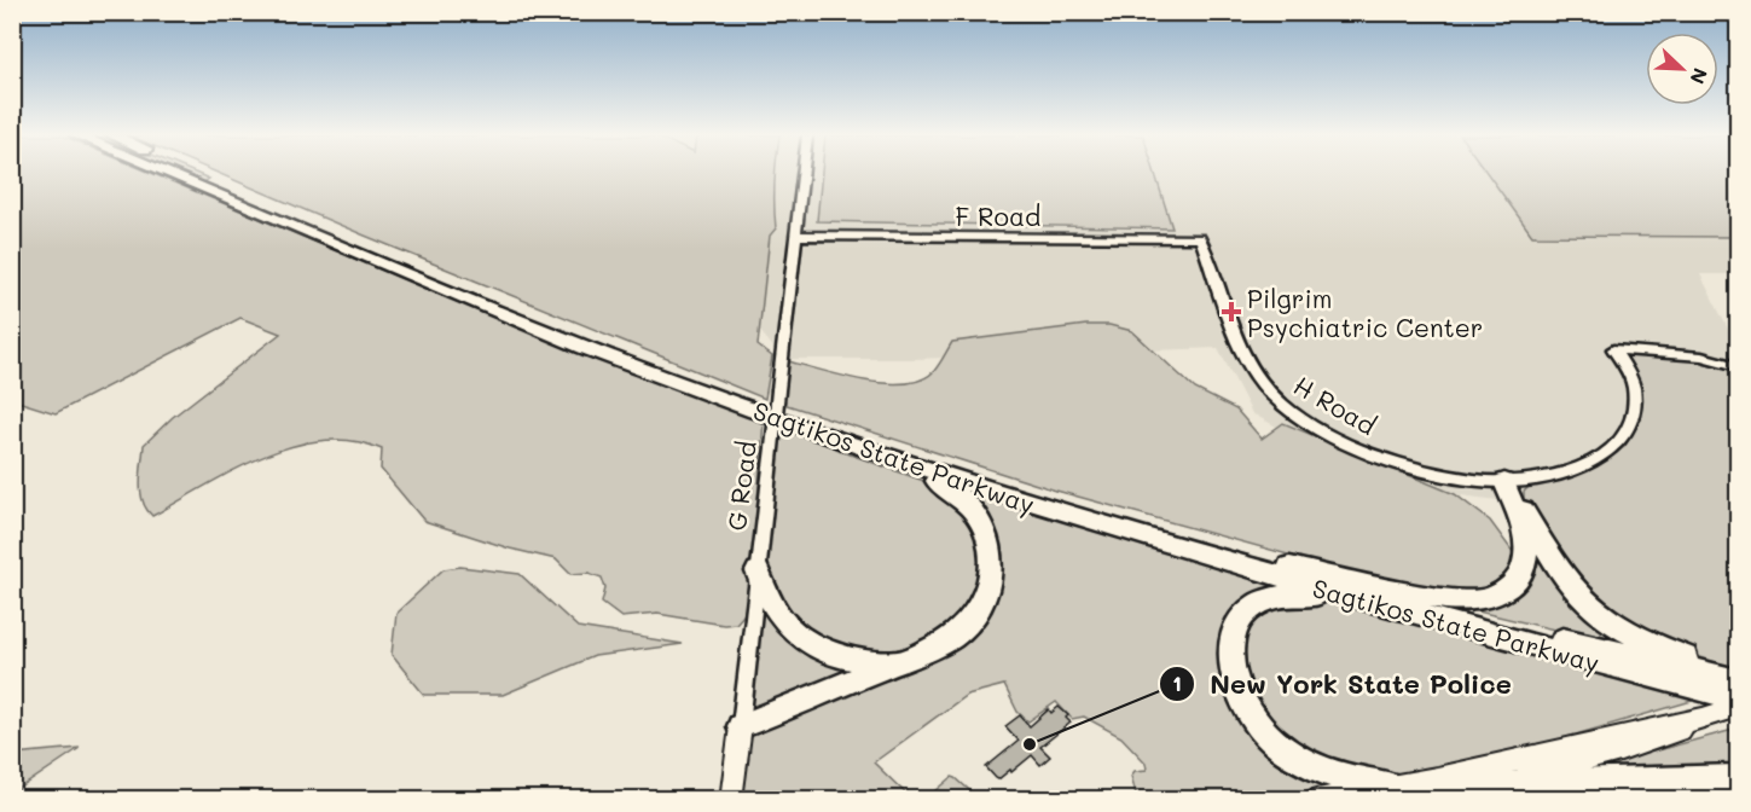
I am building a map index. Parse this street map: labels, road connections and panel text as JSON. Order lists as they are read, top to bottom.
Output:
{
  "streets": {
    "highway": ["Sagtikos State Parkway"],
    "main road": ["G Road"],
    "street": ["F Road", "H Road"]
  },
  "crossings": [
    ["F Road", "H Road"],
    ["F Road", "G Road"]
  ],
  "places": {
    "health": ["Pilgrim Psychiatric Center"],
    "other": ["New York State Police"]
  },
  "north": "bottom right"
}
